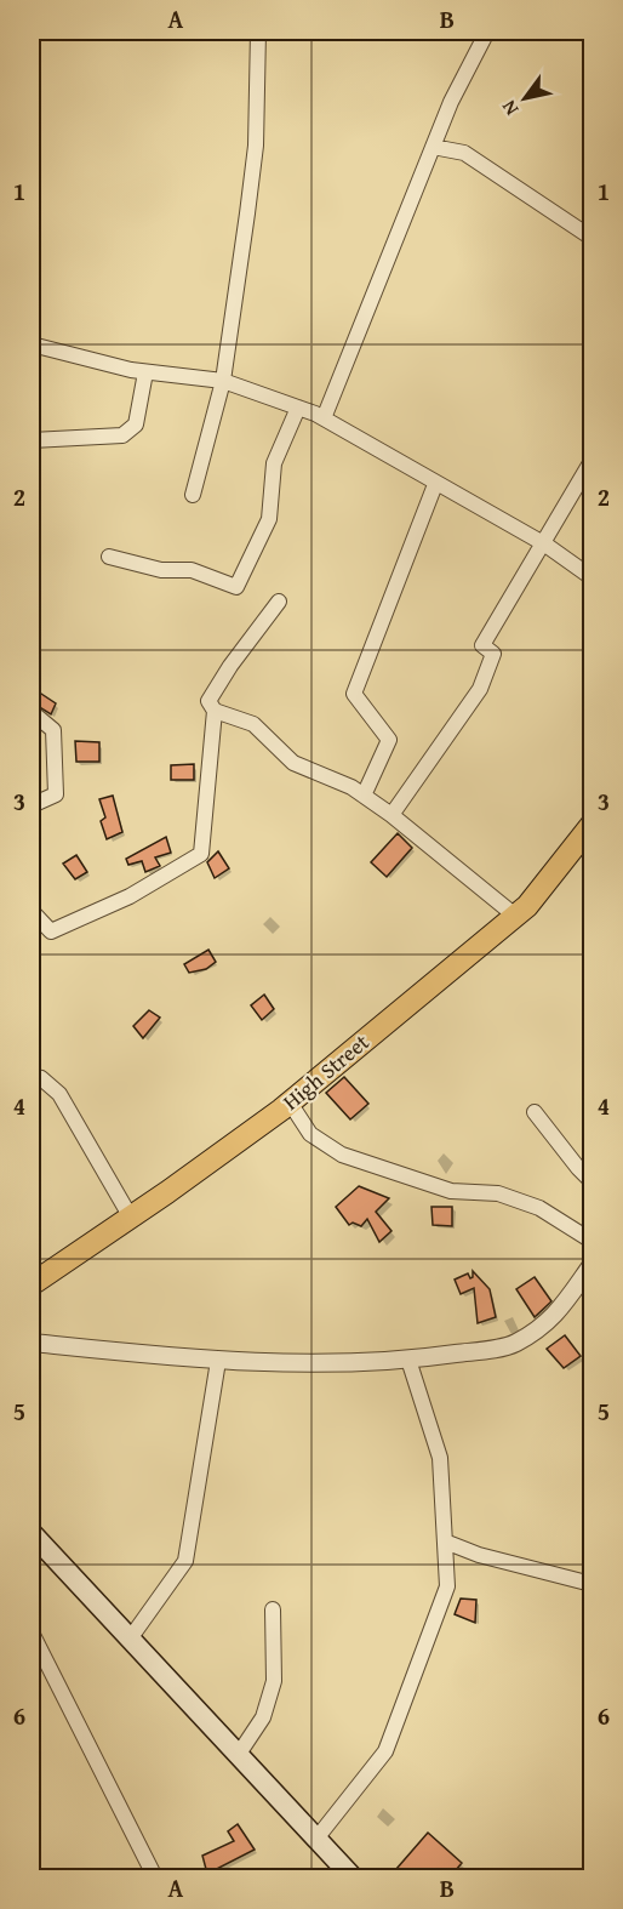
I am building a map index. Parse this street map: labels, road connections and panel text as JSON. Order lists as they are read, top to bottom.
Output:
{
  "streets": {
    "main road": ["High Street"]
  },
  "north": "bottom left",
  "grid": {
    "columns": ["A", "B"],
    "rows": [
      "1",
      "2",
      "3",
      "4",
      "5",
      "6"
    ]
  }
}
